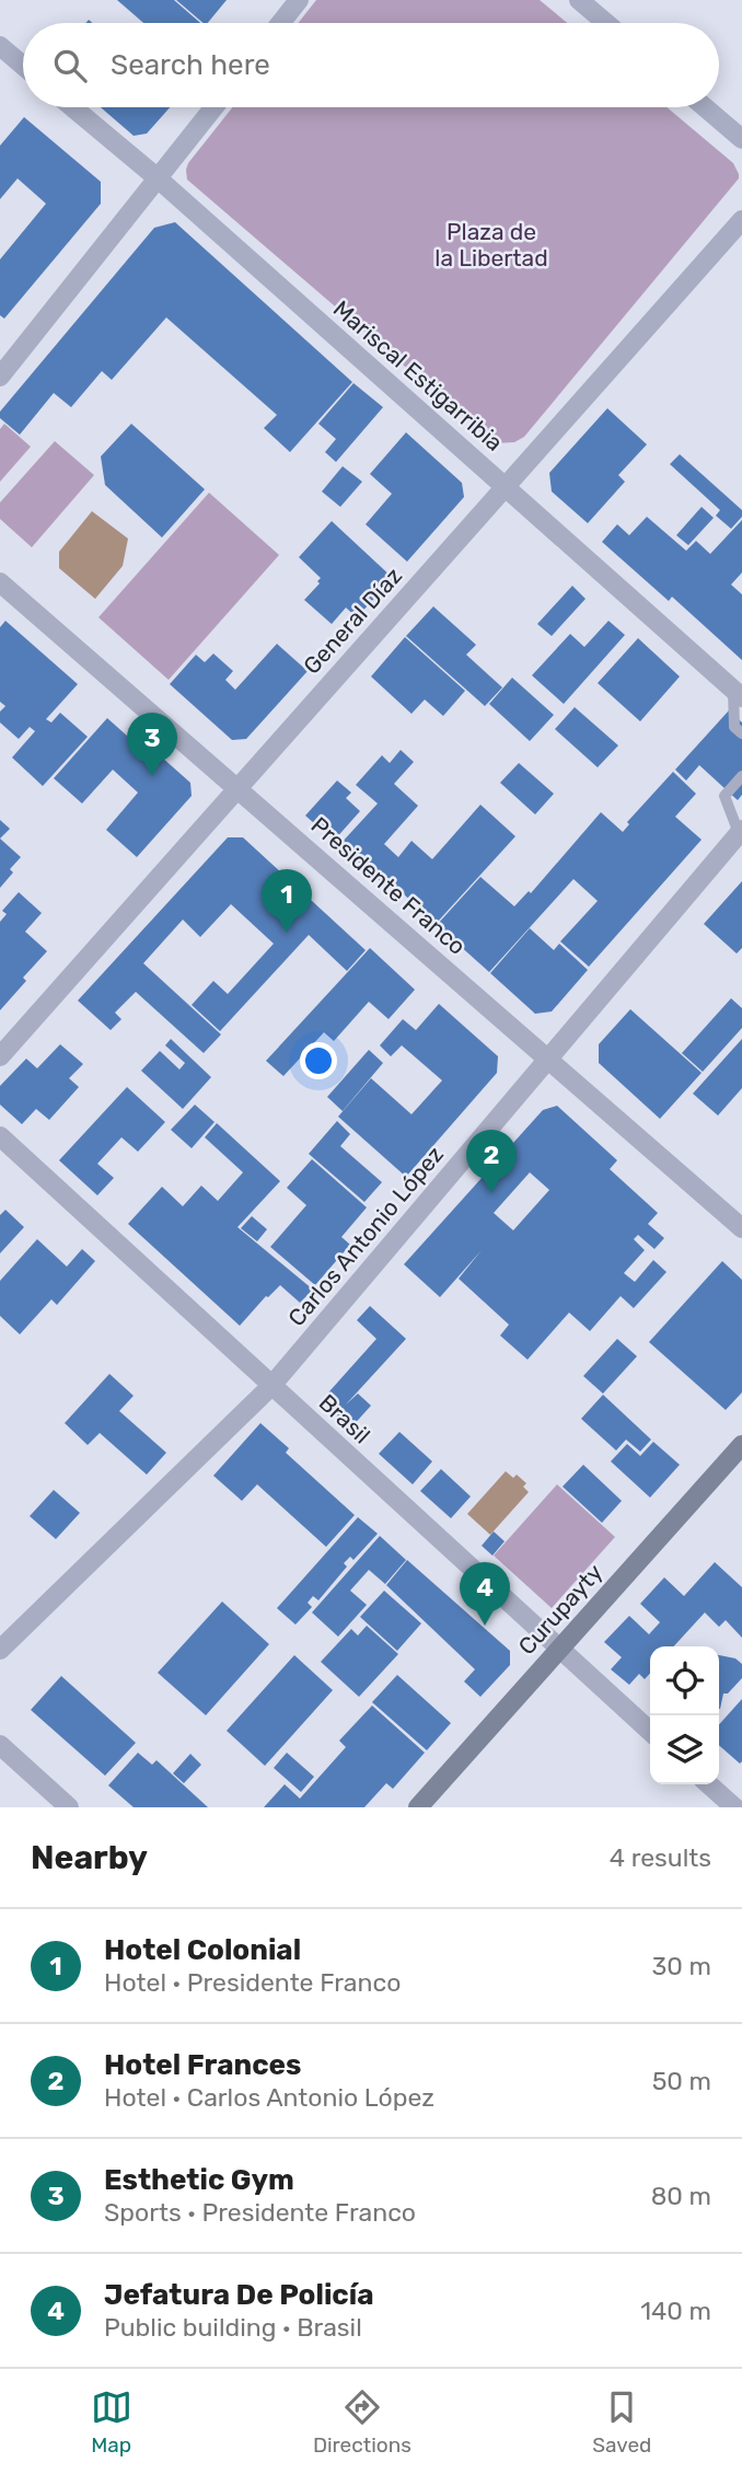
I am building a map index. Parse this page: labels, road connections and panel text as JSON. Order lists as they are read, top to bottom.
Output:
{
  "streets": {
    "street": [
      "Mariscal Estigarribia",
      "General Díaz",
      "Presidente Franco",
      "Carlos Antonio López",
      "Brasil",
      "Curupayty"
    ]
  },
  "crossings": [
    ["Mariscal Estigarribia", "General Díaz"],
    ["General Díaz", "Presidente Franco"],
    ["Presidente Franco", "Carlos Antonio López"],
    ["Carlos Antonio López", "Brasil"],
    ["Brasil", "Curupayty"]
  ],
  "parks": ["Plaza de la Libertad"],
  "page": {
    "search": "Search here",
    "pins": [
      "3",
      "1",
      "2",
      "4"
    ],
    "heading": ["Nearby", "4 results"],
    "list": [
      {
        "mark": "1",
        "name": "Hotel Colonial",
        "note": "Hotel · Presidente Franco",
        "value": "30 m"
      },
      {
        "mark": "2",
        "name": "Hotel Frances",
        "note": "Hotel · Carlos Antonio López",
        "value": "50 m"
      },
      {
        "mark": "3",
        "name": "Esthetic Gym",
        "note": "Sports · Presidente Franco",
        "value": "80 m"
      },
      {
        "mark": "4",
        "name": "Jefatura De Policía",
        "note": "Public building · Brasil",
        "value": "140 m"
      }
    ],
    "nav": ["Map", "Directions", "Saved"]
  }
}
